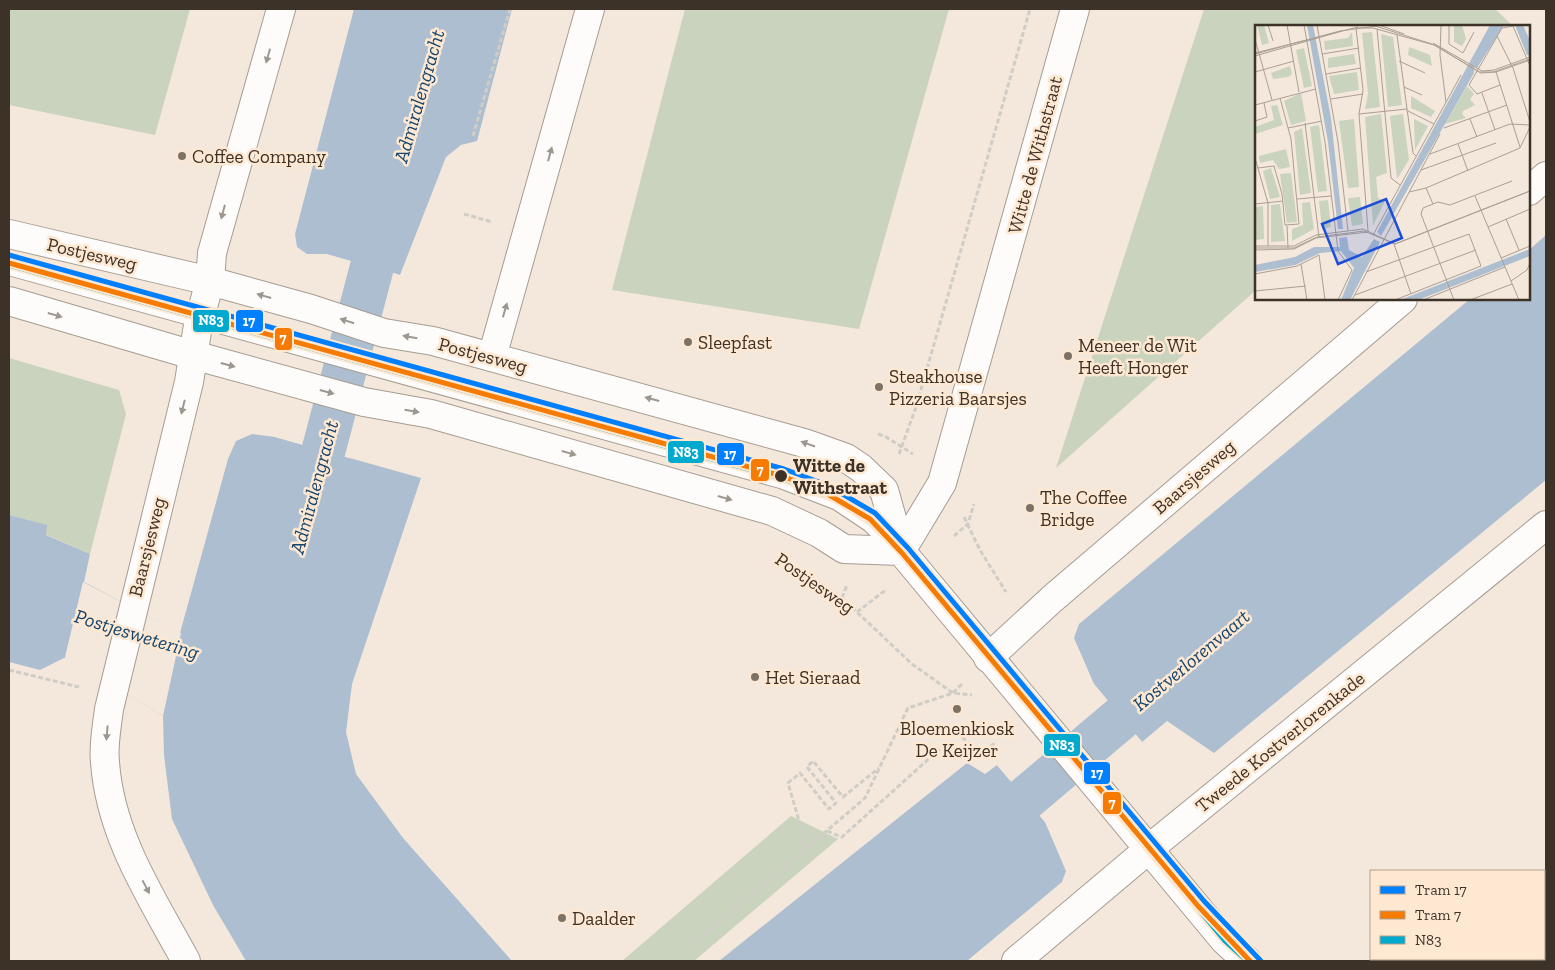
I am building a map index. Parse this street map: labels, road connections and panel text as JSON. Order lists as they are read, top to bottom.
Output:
{
  "streets": {
    "street": [
      "Witte de Withstraat",
      "Postjesweg",
      "Baarsjesweg",
      "Tweede Kostverlorenkade"
    ]
  },
  "crossings": [
    ["Witte de Withstraat", "Postjesweg"],
    ["Postjesweg", "Baarsjesweg"],
    ["Postjesweg", "Tweede Kostverlorenkade"]
  ],
  "one_way": ["Baarsjesweg"],
  "water": ["Admiralengracht", "Postjeswetering", "Kostverlorenvaart"],
  "places": [
    "Coffee Company",
    "Sleepfast",
    "Meneer de Wit Heeft Honger",
    "Steakhouse Pizzeria Baarsjes",
    "Witte de Withstraat",
    "The Coffee Bridge",
    "Het Sieraad",
    "Bloemenkiosk De Keijzer",
    "Daalder"
  ],
  "lines": ["tram line 17", "tram line 7", "transit line N83"],
  "legend": ["Tram 17", "Tram 7", "N83"]
}
